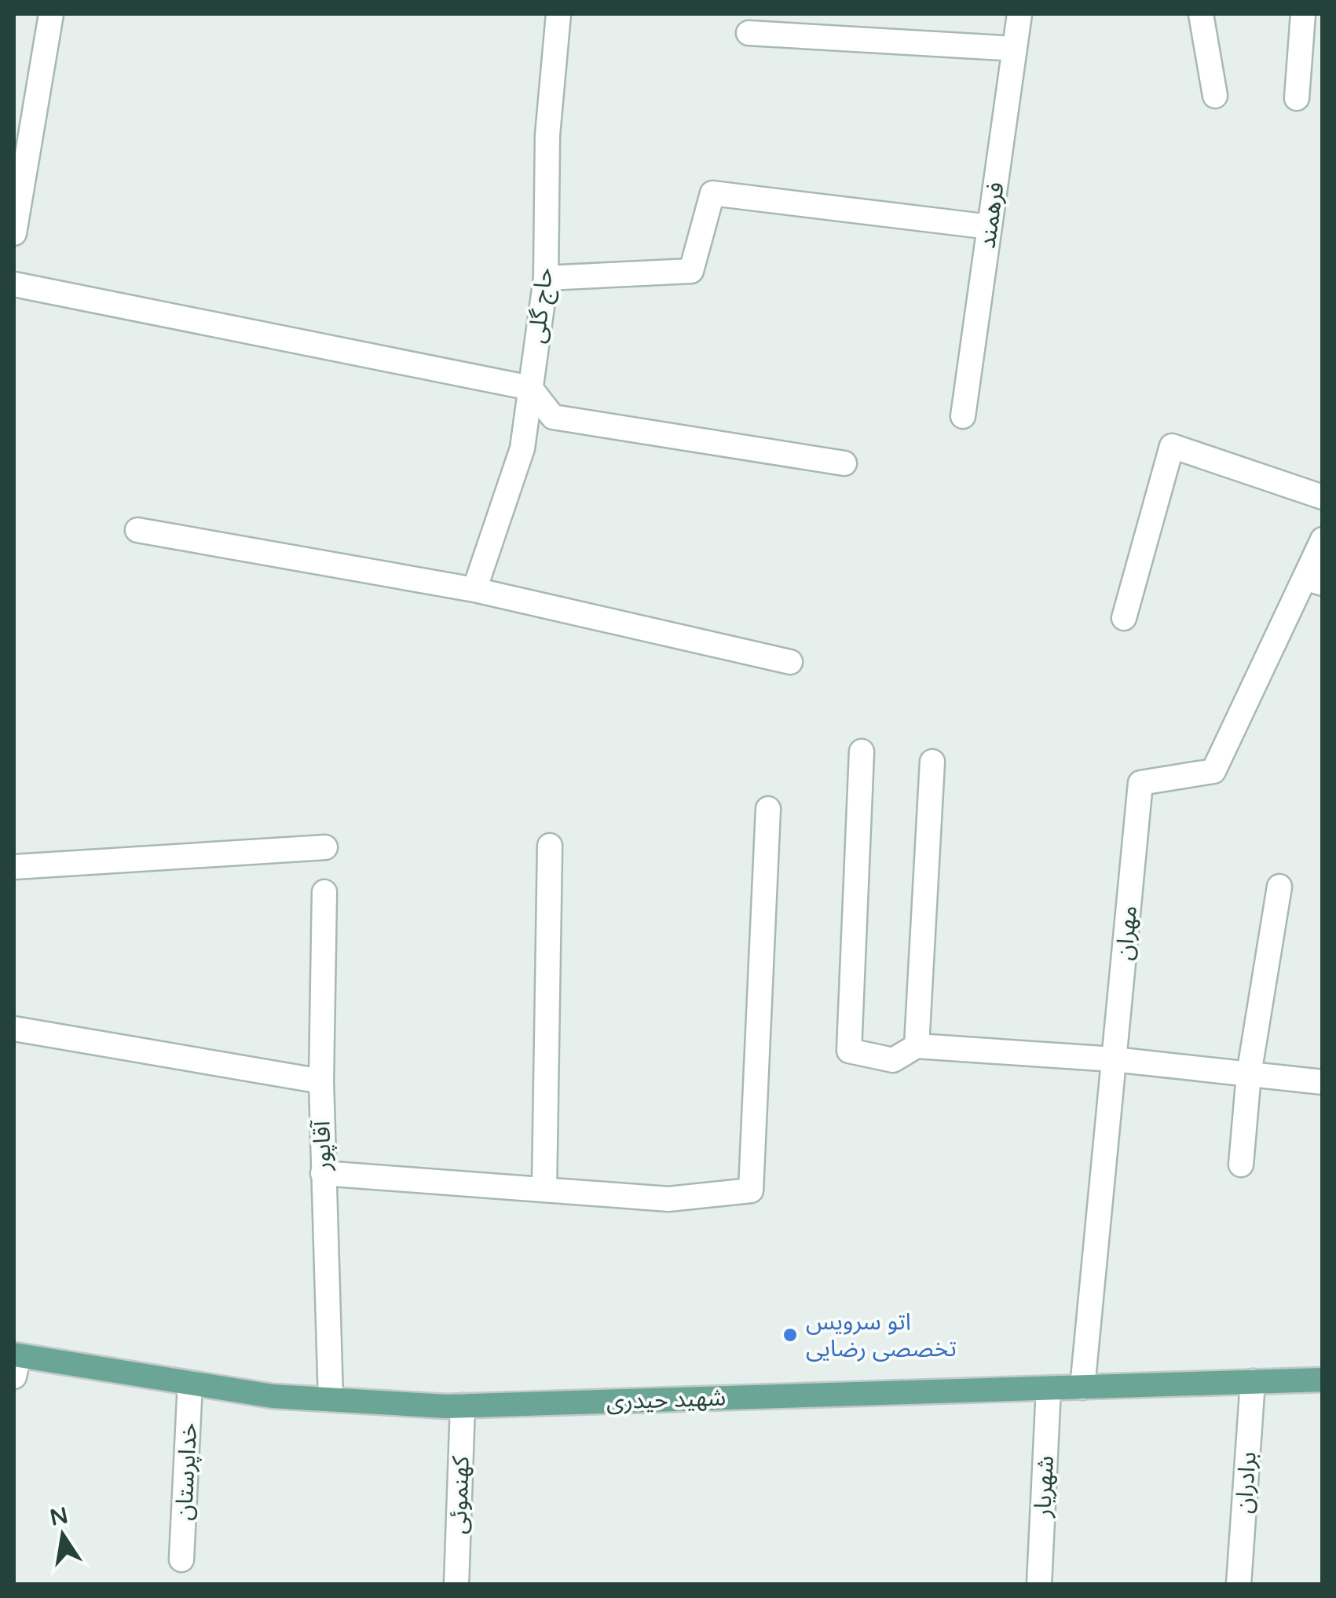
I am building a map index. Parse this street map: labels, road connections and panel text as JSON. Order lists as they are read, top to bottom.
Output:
{
  "streets": {
    "main road": ["شهید حیدری"],
    "street": [
      "فرهمند",
      "حاج گلی",
      "مهران",
      "آقاپور",
      "خداپرستان",
      "برادران",
      "شهریار",
      "کهنموئی"
    ]
  },
  "crossings": [
    ["مهران", "شهید حیدری"],
    ["آقاپور", "شهید حیدری"],
    ["شهید حیدری", "خداپرستان"],
    ["شهید حیدری", "برادران"],
    ["شهید حیدری", "شهریار"],
    ["شهید حیدری", "کهنموئی"]
  ],
  "places": ["اتو سرویس تخصصی رضایی"],
  "north": "top"
}
